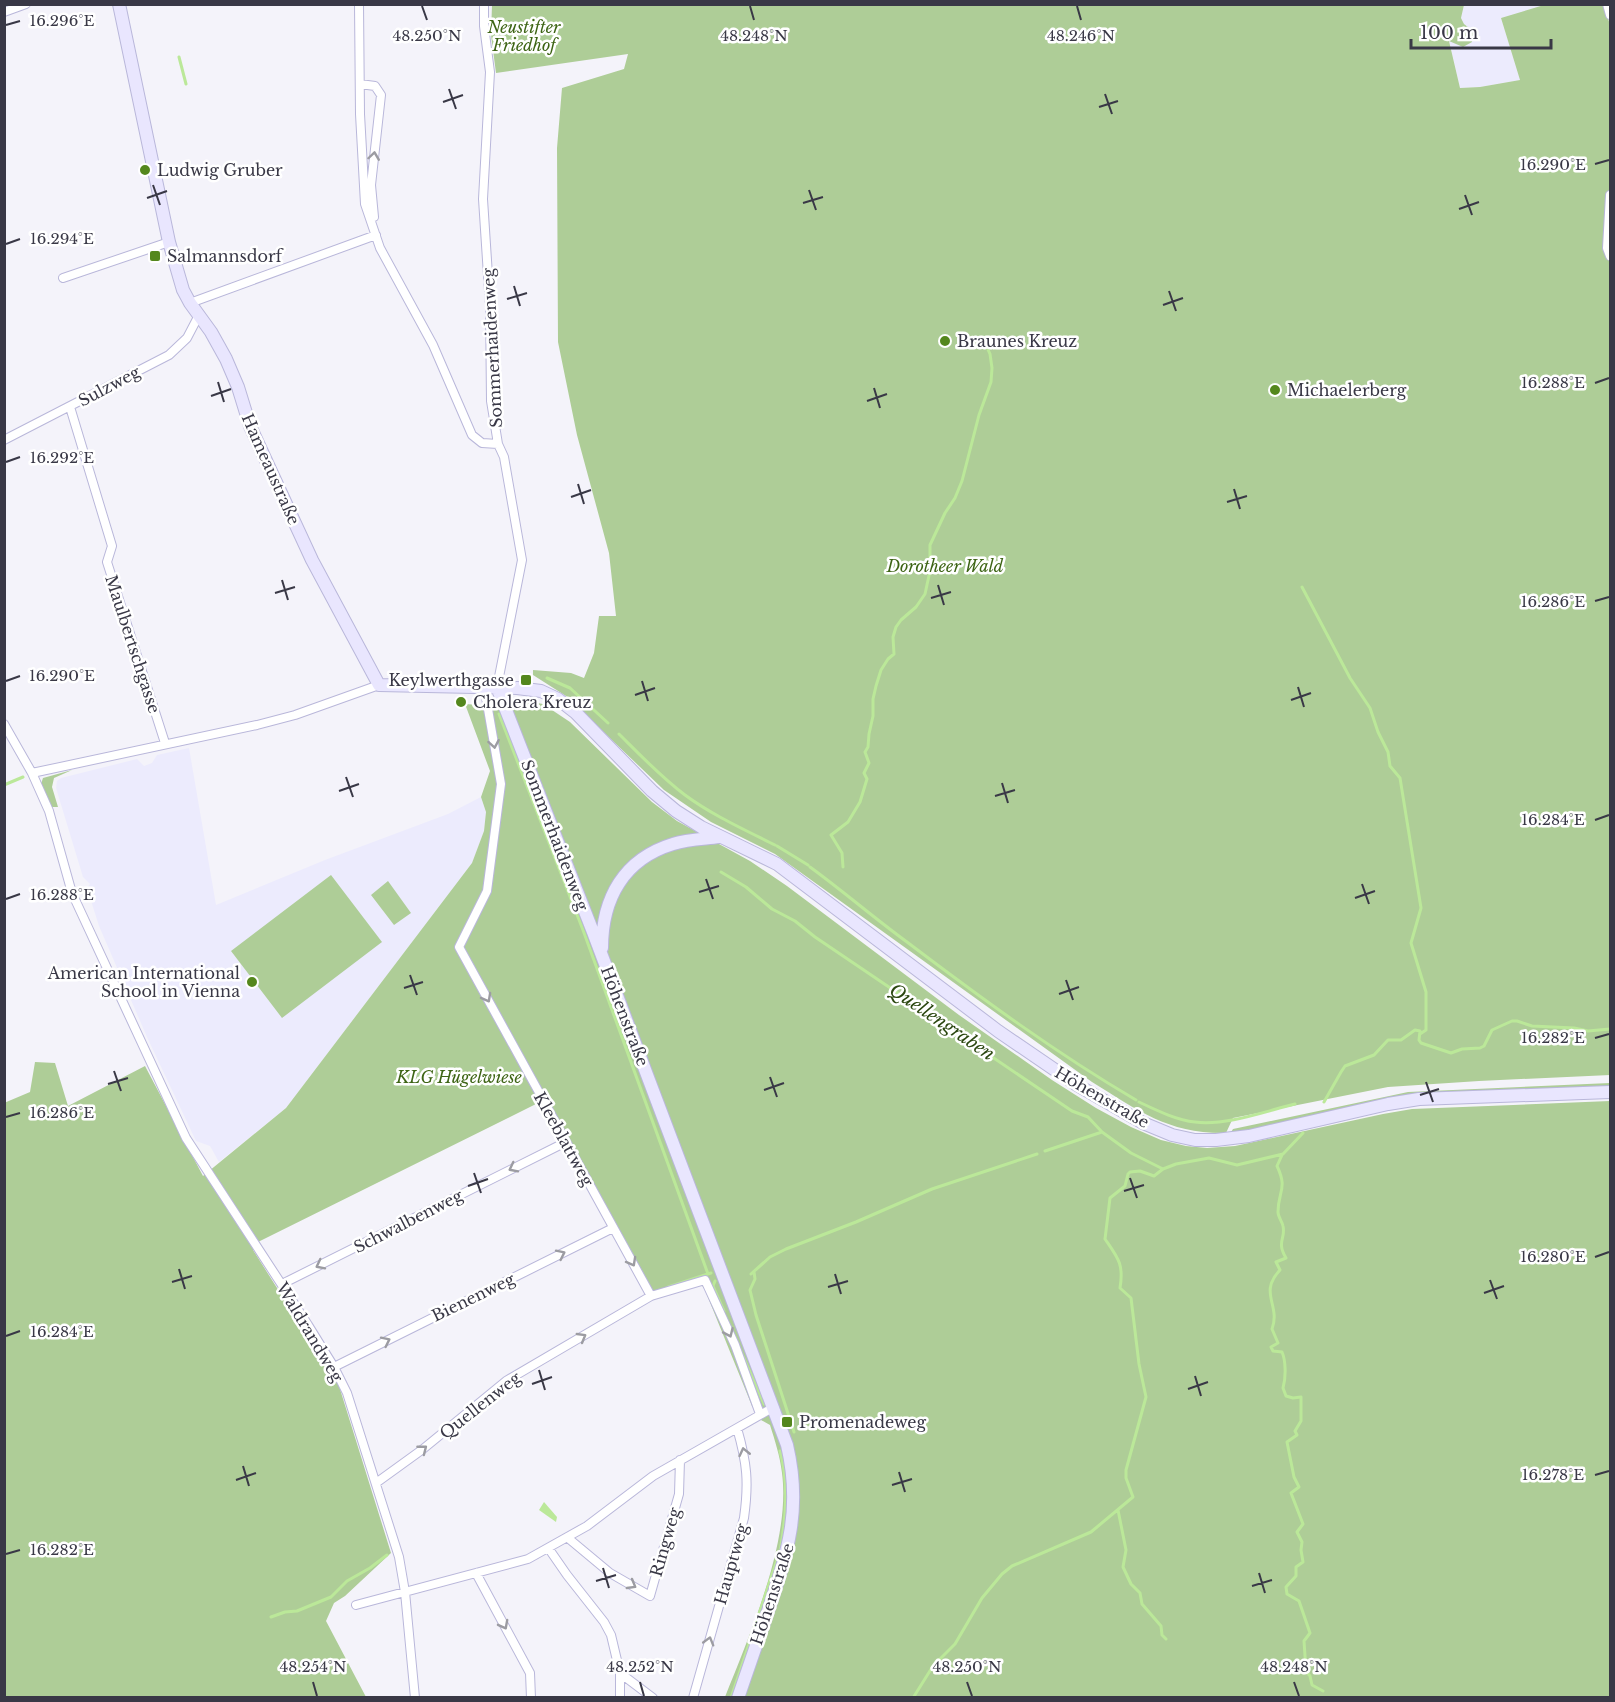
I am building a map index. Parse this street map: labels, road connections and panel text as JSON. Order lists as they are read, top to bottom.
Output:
{
  "streets": {
    "main road": ["Sommerhaidenweg", "Hameaustraße", "Höhenstraße"],
    "street": [
      "Sulzweg",
      "Maulbertschgasse",
      "Kleeblattweg",
      "Schwalbenweg",
      "Bienenweg",
      "Waldrandweg",
      "Quellenweg",
      "Ringweg",
      "Hauptweg"
    ]
  },
  "crossings": [
    ["Sommerhaidenweg", "Höhenstraße"],
    ["Sulzweg", "Hameaustraße"],
    ["Sulzweg", "Maulbertschgasse"],
    ["Kleeblattweg", "Schwalbenweg"],
    ["Kleeblattweg", "Bienenweg"],
    ["Kleeblattweg", "Quellenweg"],
    ["Schwalbenweg", "Waldrandweg"],
    ["Bienenweg", "Waldrandweg"],
    ["Waldrandweg", "Quellenweg"]
  ],
  "one_way": [
    "Kleeblattweg",
    "Schwalbenweg",
    "Bienenweg",
    "Quellenweg",
    "Hauptweg"
  ],
  "water": ["Quellengraben"],
  "parks": ["Neustifter Friedhof", "Dorotheer Wald", "KLG Hügelwiese"],
  "places": {
    "other": [
      "Ludwig Gruber",
      "Braunes Kreuz",
      "Michaelerberg",
      "Cholera Kreuz",
      "American International School in Vienna"
    ],
    "transit": ["Salmannsdorf", "Keylwerthgasse", "Promenadeweg"]
  },
  "scale_bar": "100 m",
  "coordinates": [
    "16.296°E",
    "48.250°N",
    "48.248°N",
    "48.246°N",
    "16.290°E",
    "16.294°E",
    "16.288°E",
    "16.292°E",
    "16.286°E",
    "16.284°E",
    "16.282°E",
    "16.280°E",
    "16.278°E",
    "48.254°N",
    "48.252°N"
  ]
}
